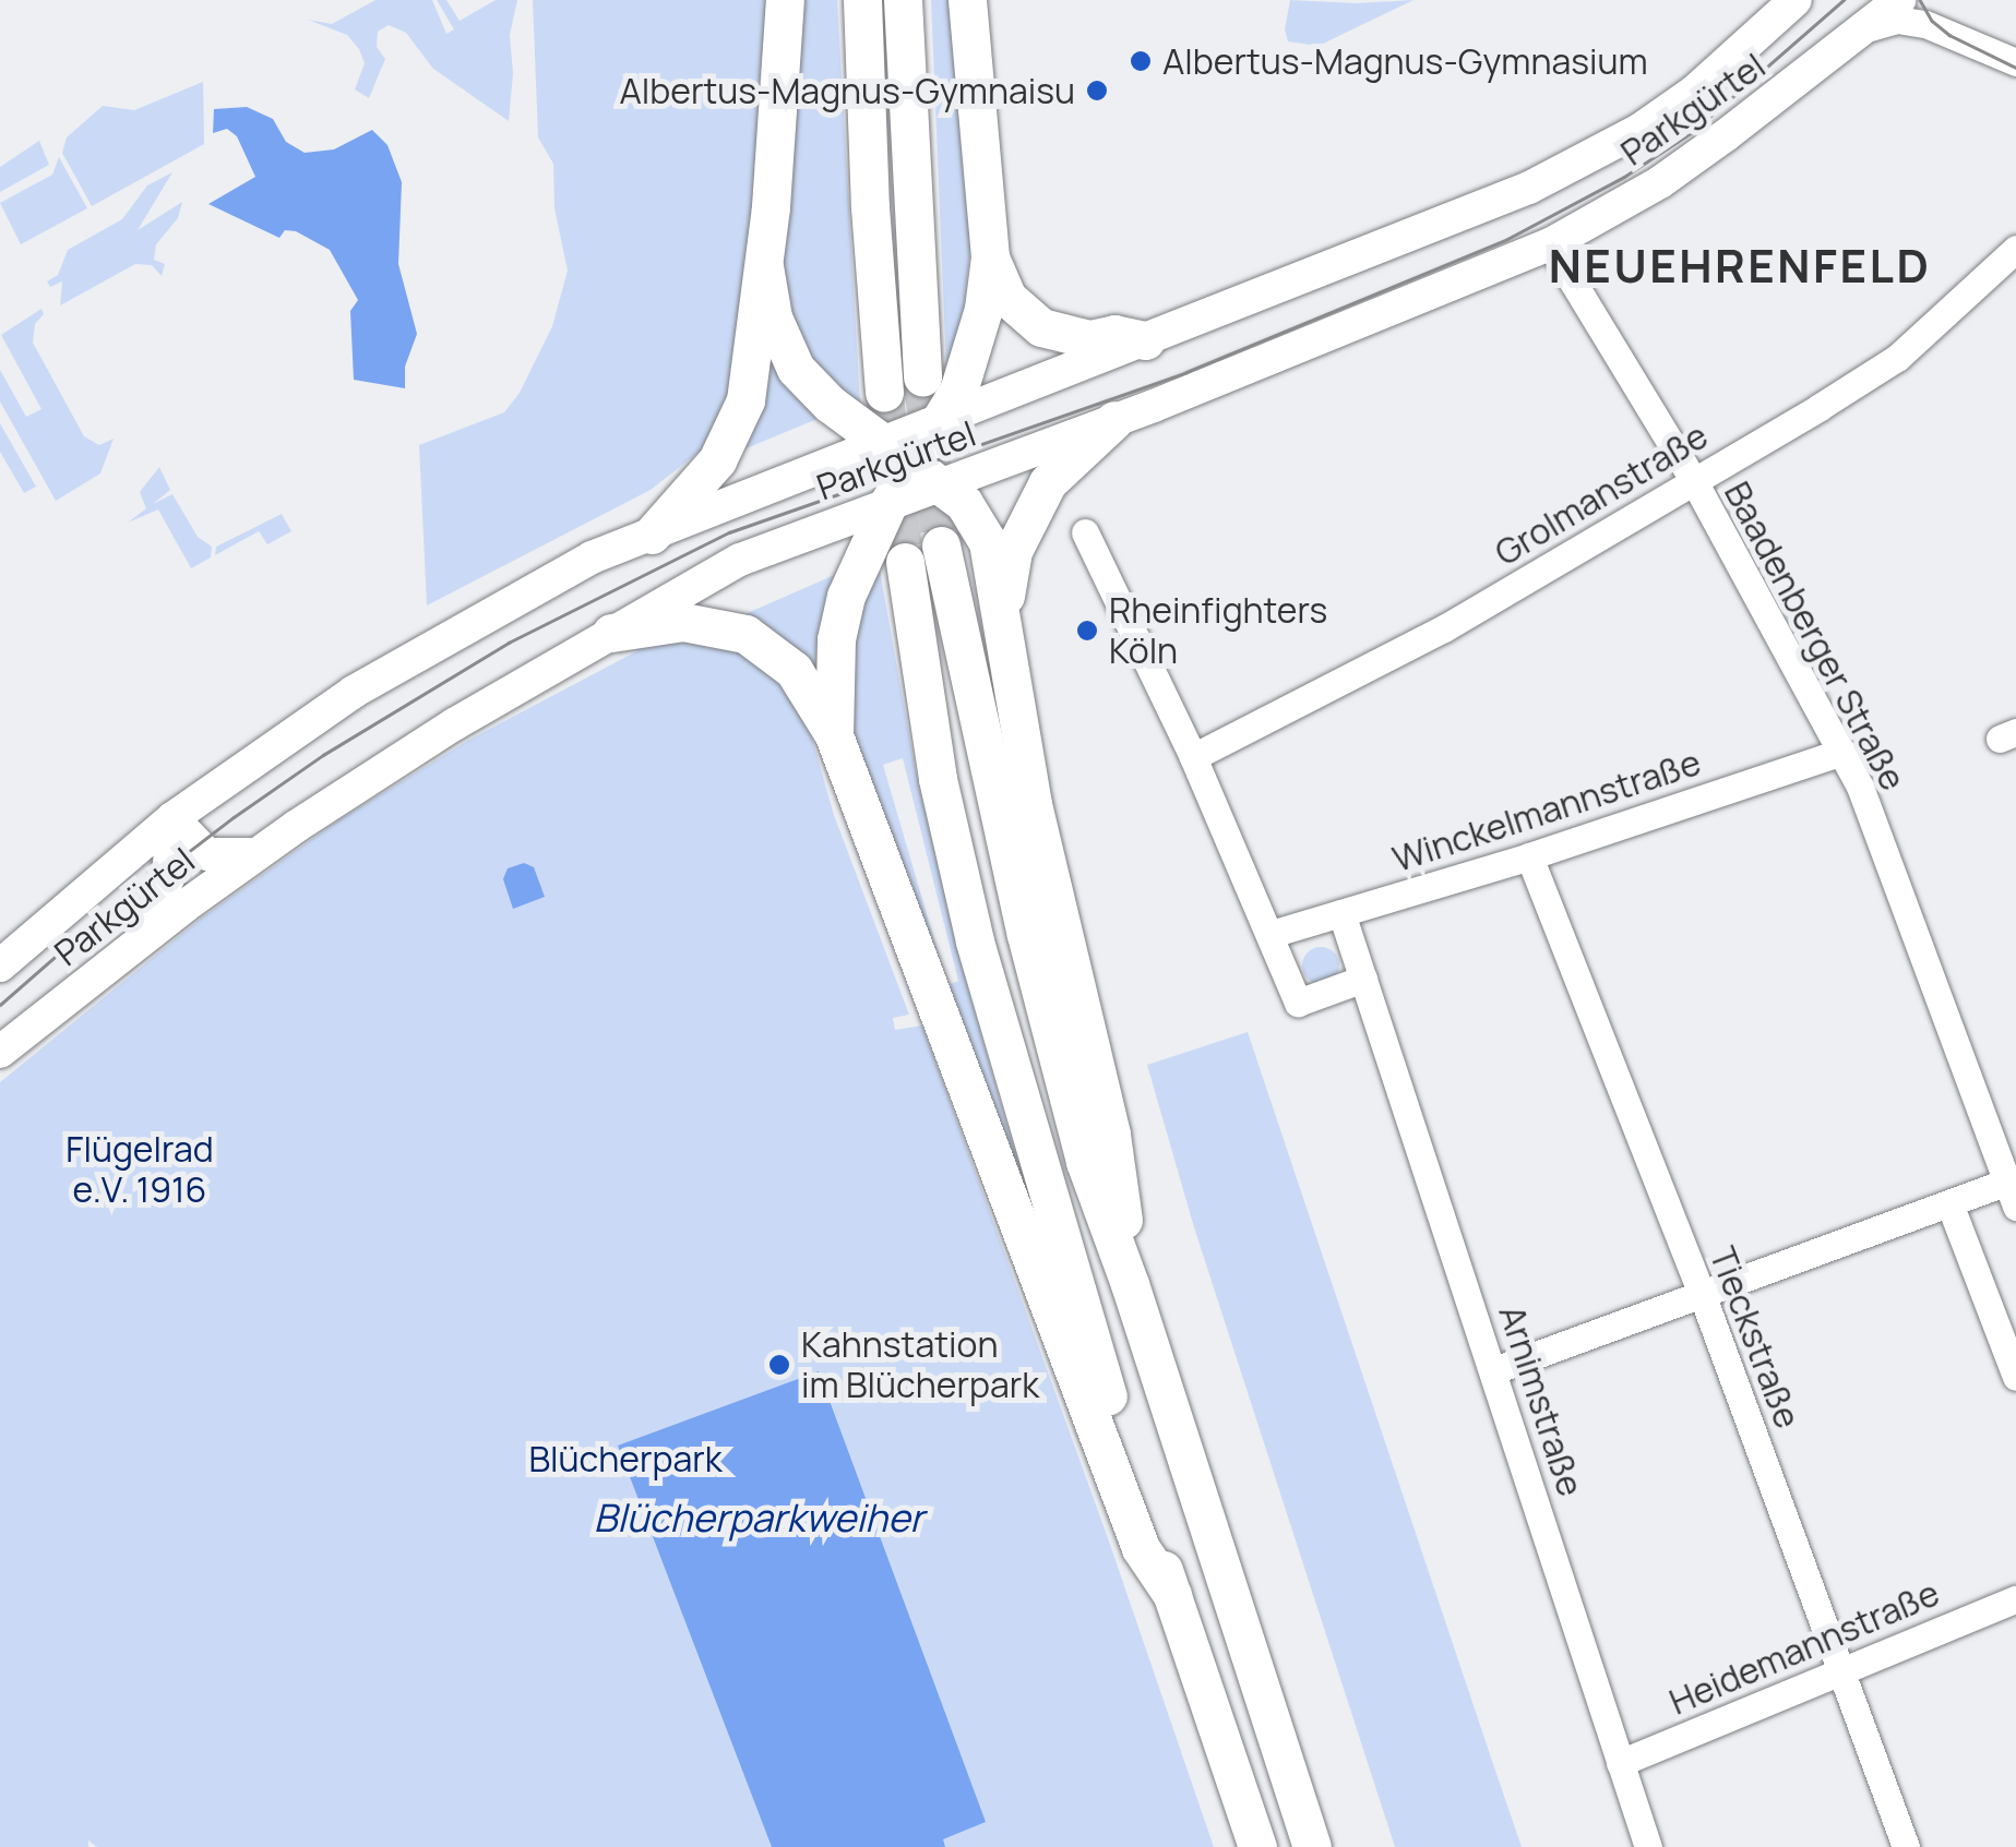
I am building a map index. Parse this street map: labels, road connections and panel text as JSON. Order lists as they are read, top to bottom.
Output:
{
  "streets": {
    "main road": ["Parkgürtel"],
    "street": [
      "Grolmanstraße",
      "Baadenberger Straße",
      "Winckelmannstraße",
      "Tieckstraße",
      "Arnimstraße",
      "Heidemannstraße"
    ]
  },
  "crossings": [
    ["Parkgürtel", "Baadenberger Straße"],
    ["Grolmanstraße", "Baadenberger Straße"],
    ["Baadenberger Straße", "Winckelmannstraße"],
    ["Winckelmannstraße", "Tieckstraße"],
    ["Winckelmannstraße", "Arnimstraße"],
    ["Tieckstraße", "Heidemannstraße"],
    ["Arnimstraße", "Heidemannstraße"]
  ],
  "districts": ["NEUEHRENFELD"],
  "water": ["Blücherparkweiher"],
  "parks": ["Flügelrad e.V. 1916", "Blücherpark"],
  "places": [
    "Albertus-Magnus-Gymnasium",
    "Albertus-Magnus-Gymnaisu",
    "Rheinfighters Köln",
    "Kahnstation im Blücherpark"
  ]
}
